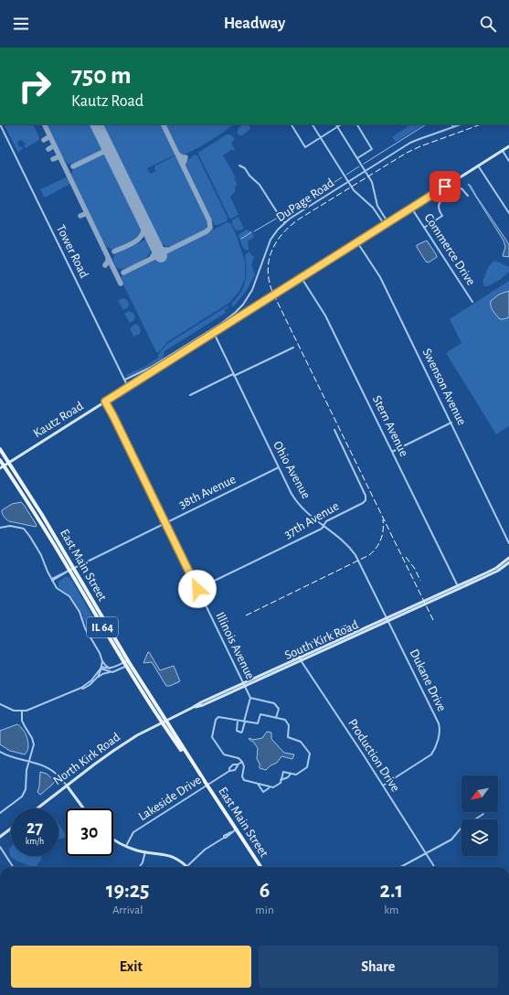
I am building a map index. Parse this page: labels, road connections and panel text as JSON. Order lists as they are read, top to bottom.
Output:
{
  "streets": {
    "main road": [
      "Kautz Road",
      "East Main Street",
      "IL 64",
      "South Kirk Road",
      "North Kirk Road"
    ],
    "street": [
      "DuPage Road",
      "Commerce Drive",
      "Tower Road",
      "Swenson Avenue",
      "Stern Avenue",
      "Ohio Avenue",
      "38th Avenue",
      "37th Avenue",
      "Illinois Avenue",
      "Dukane Drive",
      "Production Drive",
      "Lakeside Drive"
    ]
  },
  "crossings": [
    ["DuPage Road", "Tower Road"],
    ["Commerce Drive", "Kautz Road"],
    ["Tower Road", "Kautz Road"],
    ["Swenson Avenue", "Kautz Road"],
    ["Kautz Road", "Stern Avenue"],
    ["Kautz Road", "Ohio Avenue"],
    ["Kautz Road", "East Main Street"],
    ["Kautz Road", "Illinois Avenue"],
    ["Stern Avenue", "South Kirk Road"],
    ["Ohio Avenue", "38th Avenue"],
    ["Ohio Avenue", "37th Avenue"],
    ["Ohio Avenue", "South Kirk Road"],
    ["Ohio Avenue", "Dukane Drive"],
    ["38th Avenue", "East Main Street"],
    ["38th Avenue", "Illinois Avenue"],
    ["37th Avenue", "Illinois Avenue"],
    ["East Main Street", "South Kirk Road"],
    ["East Main Street", "North Kirk Road"],
    ["East Main Street", "Lakeside Drive"],
    ["South Kirk Road", "Illinois Avenue"],
    ["South Kirk Road", "Dukane Drive"],
    ["South Kirk Road", "Production Drive"],
    ["South Kirk Road", "North Kirk Road"],
    ["Dukane Drive", "Production Drive"]
  ],
  "north": "bottom left",
  "page": {
    "header": "Headway",
    "turn": ["750 m", "Kautz Road"],
    "speed": "27 km/h",
    "limit": "30",
    "eta": [
      "19:25",
      "Arrival",
      "6",
      "min",
      "2.1",
      "km"
    ],
    "buttons": ["Exit", "Share"]
  }
}
